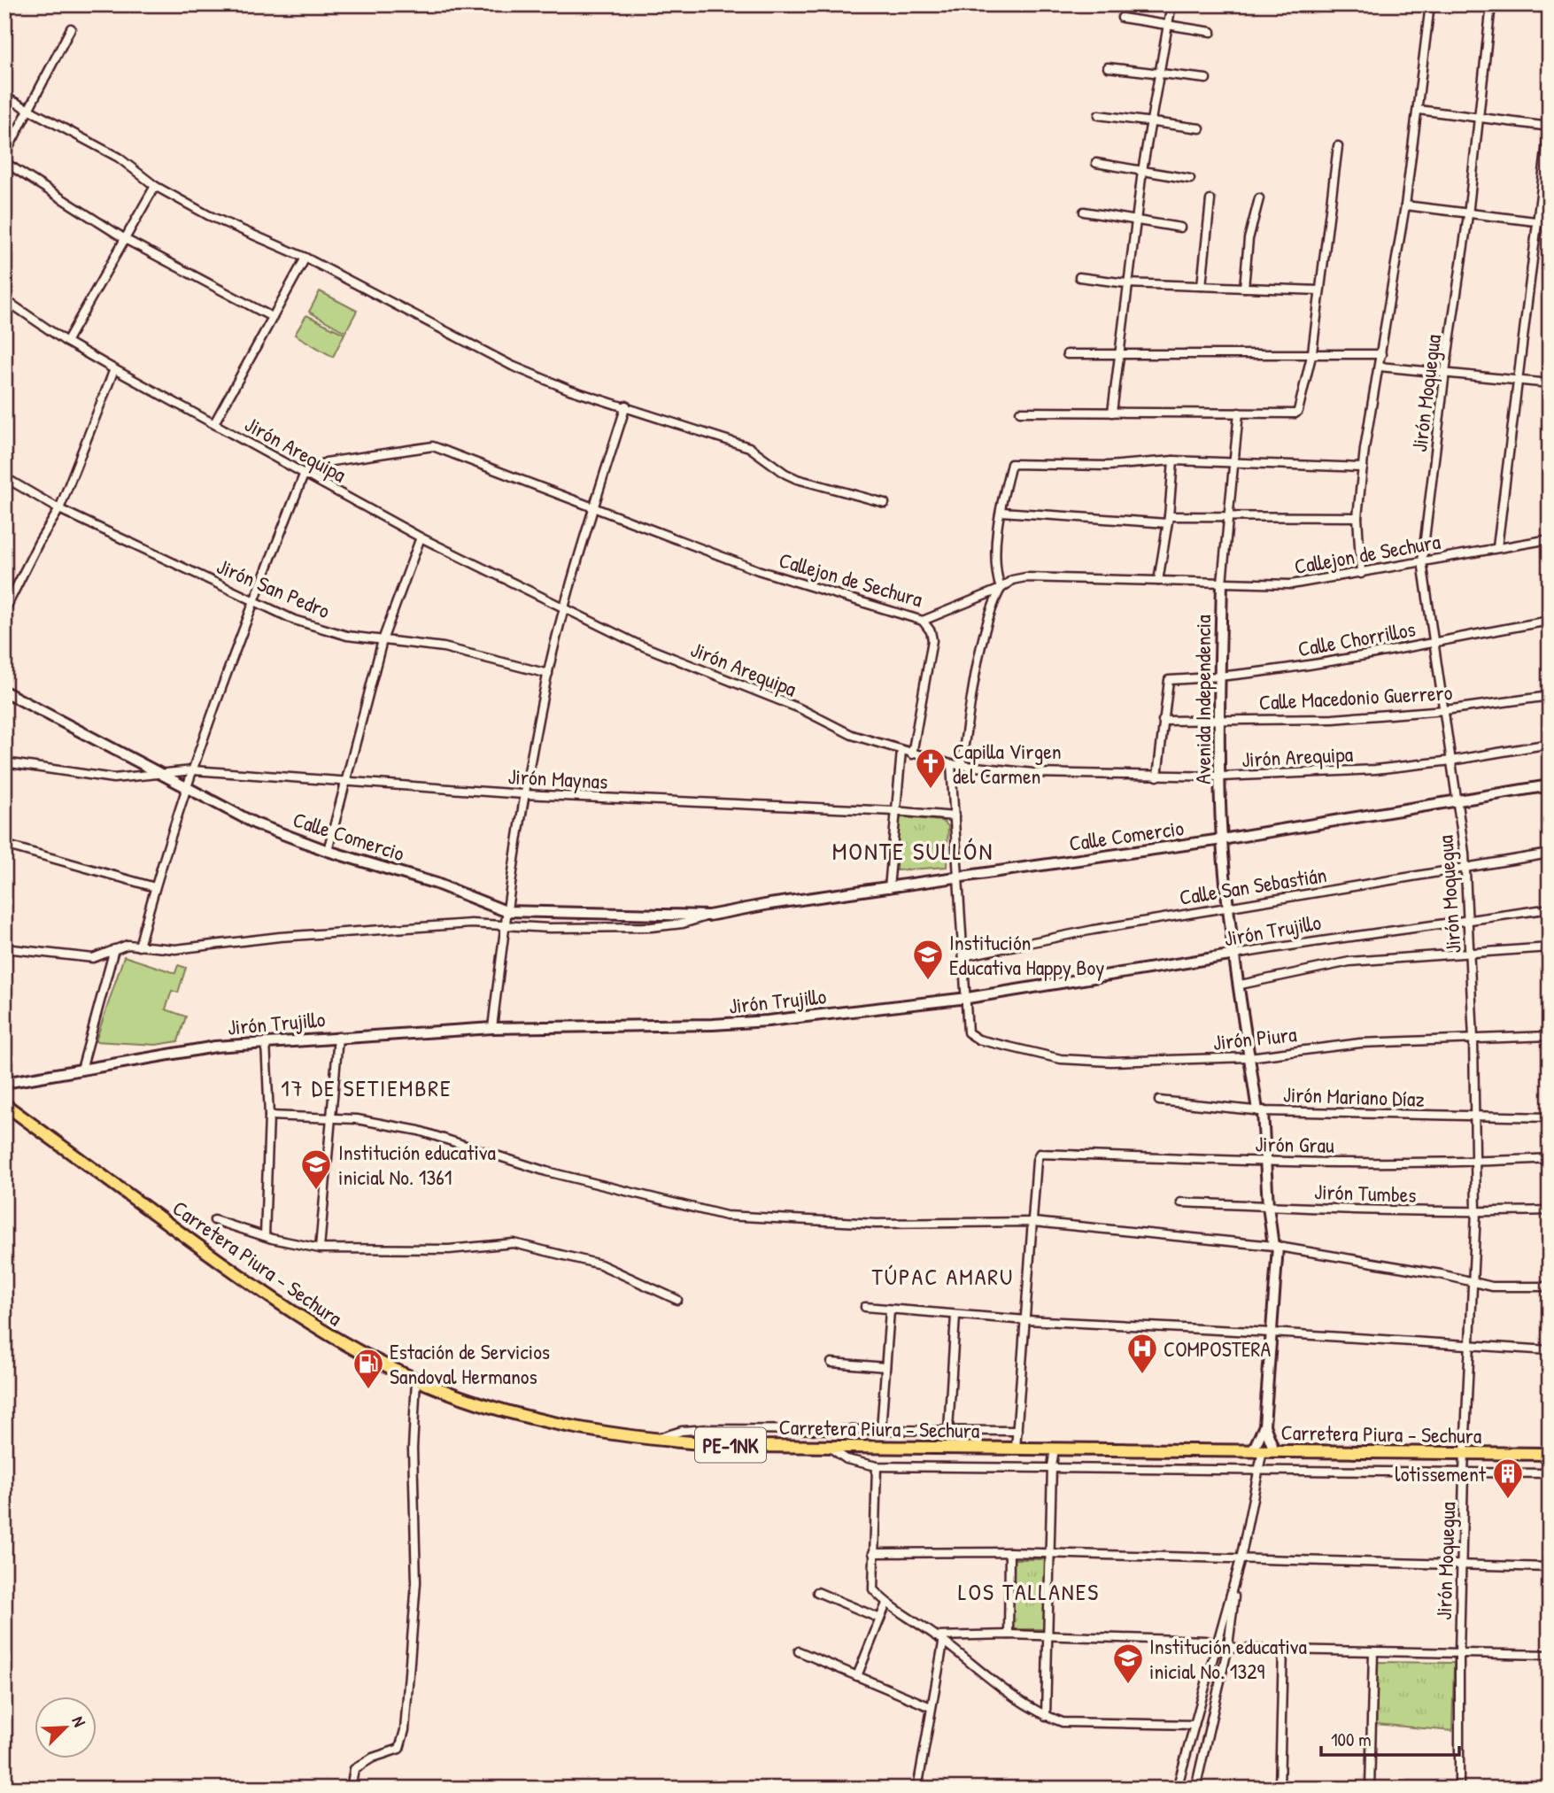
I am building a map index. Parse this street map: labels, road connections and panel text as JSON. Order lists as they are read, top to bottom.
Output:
{
  "streets": {
    "main road": ["Carretera Piura - Sechura", "PE-1NK"],
    "street": [
      "Jirón Moquegua",
      "Jirón Arequipa",
      "Callejon de Sechura",
      "Jirón San Pedro",
      "Calle Chorrillos",
      "Calle Macedonio Guerrero",
      "Avenida Independencia",
      "Jirón Maynas",
      "Calle Comercio",
      "Calle San Sebastián",
      "Jirón Trujillo",
      "Jirón Piura",
      "Jirón Mariano Díaz",
      "Jirón Grau",
      "Jirón Tumbes"
    ]
  },
  "crossings": [
    ["Jirón Moquegua", "Jirón Arequipa"],
    ["Jirón Moquegua", "Callejon de Sechura"],
    ["Jirón Moquegua", "Calle Chorrillos"],
    ["Jirón Moquegua", "Calle Macedonio Guerrero"],
    ["Jirón Moquegua", "Calle Comercio"],
    ["Jirón Moquegua", "Calle San Sebastián"],
    ["Jirón Moquegua", "Jirón Trujillo"],
    ["Jirón Moquegua", "Jirón Piura"],
    ["Jirón Moquegua", "Jirón Mariano Díaz"],
    ["Jirón Moquegua", "Jirón Grau"],
    ["Jirón Moquegua", "Jirón Tumbes"],
    ["Jirón Moquegua", "Carretera Piura - Sechura"],
    ["Jirón Arequipa", "Callejon de Sechura"],
    ["Jirón Arequipa", "Avenida Independencia"],
    ["Callejon de Sechura", "Avenida Independencia"],
    ["Calle Chorrillos", "Calle Macedonio Guerrero"],
    ["Calle Chorrillos", "Avenida Independencia"],
    ["Calle Macedonio Guerrero", "Avenida Independencia"],
    ["Avenida Independencia", "Calle Comercio"],
    ["Avenida Independencia", "Calle San Sebastián"],
    ["Avenida Independencia", "Jirón Trujillo"],
    ["Avenida Independencia", "Jirón Piura"],
    ["Avenida Independencia", "Jirón Mariano Díaz"],
    ["Avenida Independencia", "Jirón Grau"],
    ["Avenida Independencia", "Jirón Tumbes"],
    ["Avenida Independencia", "Carretera Piura - Sechura"],
    ["Jirón Maynas", "Calle Comercio"],
    ["Jirón Trujillo", "Jirón Piura"]
  ],
  "districts": [
    "MONTE SULLÓN",
    "17 DE SETIEMBRE",
    "TÚPAC AMARU",
    "LOS TALLANES"
  ],
  "places": {
    "church": ["Capilla Virgen del Carmen"],
    "school or university": ["Institución Educativa Happy Boy", "Institución educativa inicial No. 1361", "Institución educativa inicial No. 1329"],
    "hospital": ["COMPOSTERA"],
    "fuel station": ["Estación de Servicios Sandoval Hermanos"],
    "building": ["lotissement"]
  },
  "scale_bar": "100 m",
  "north": "top right"
}
